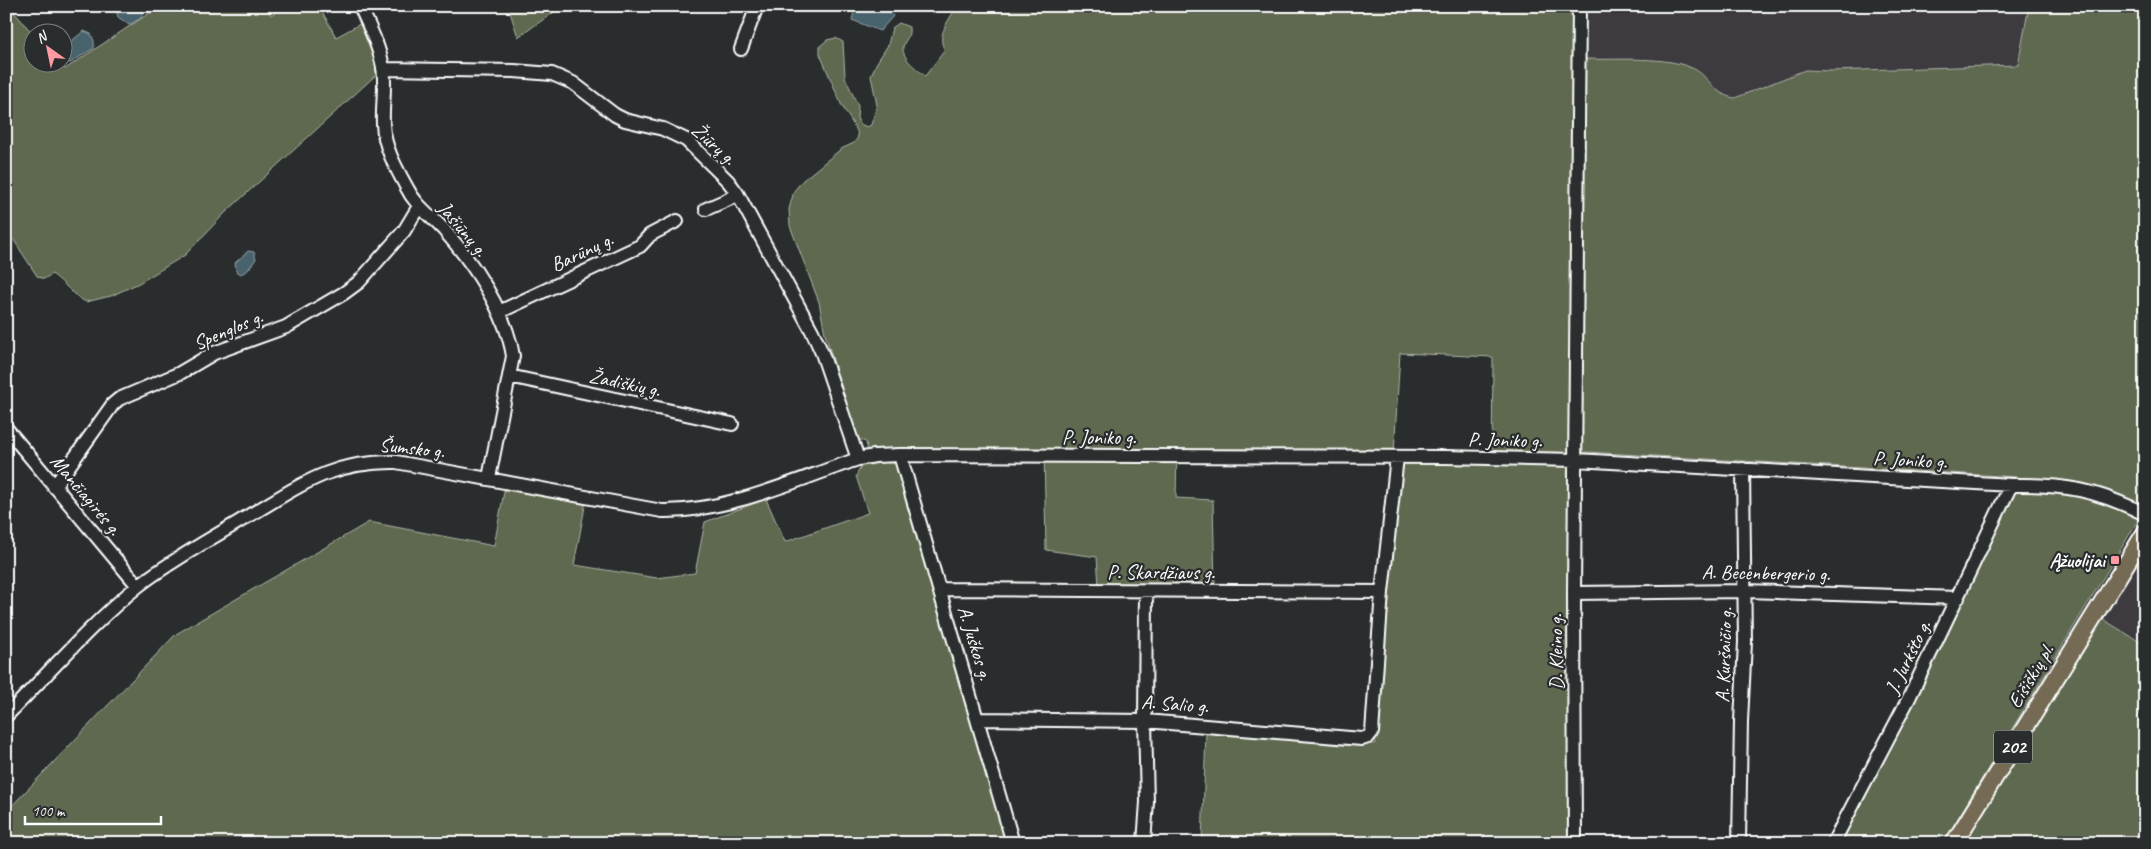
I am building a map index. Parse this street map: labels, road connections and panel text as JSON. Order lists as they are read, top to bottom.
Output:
{
  "streets": {
    "main road": ["Eišiškių pl.", "202"],
    "street": [
      "Žiūrų g.",
      "Jašiūnų g.",
      "Barūnų g.",
      "Spenglos g.",
      "Žadiškių g.",
      "P. Joniko g.",
      "Šumsko g.",
      "Mančiagirės g.",
      "P. Skardžiaus g.",
      "A. Becenbergerio g.",
      "A. Juškos g.",
      "D. Kleino g.",
      "A. Kuršaičio g.",
      "J. Jurkšto g.",
      "A. Salio g."
    ]
  },
  "crossings": [
    ["Žiūrų g.", "Jašiūnų g."],
    ["Žiūrų g.", "P. Joniko g."],
    ["Žiūrų g.", "Šumsko g."],
    ["Jašiūnų g.", "Barūnų g."],
    ["Jašiūnų g.", "Spenglos g."],
    ["Jašiūnų g.", "Žadiškių g."],
    ["Jašiūnų g.", "Šumsko g."],
    ["Spenglos g.", "Mančiagirės g."],
    ["P. Joniko g.", "Šumsko g."],
    ["P. Joniko g.", "A. Juškos g."],
    ["P. Joniko g.", "D. Kleino g."],
    ["P. Joniko g.", "A. Kuršaičio g."],
    ["P. Joniko g.", "J. Jurkšto g."],
    ["Šumsko g.", "Mančiagirės g."],
    ["P. Skardžiaus g.", "A. Juškos g."],
    ["P. Skardžiaus g.", "A. Salio g."],
    ["A. Becenbergerio g.", "D. Kleino g."],
    ["A. Becenbergerio g.", "A. Kuršaičio g."],
    ["A. Becenbergerio g.", "J. Jurkšto g."],
    ["A. Juškos g.", "A. Salio g."]
  ],
  "places": {
    "transit": ["Ąžuolijai"]
  },
  "scale_bar": "100 m",
  "north": "top left"
}
